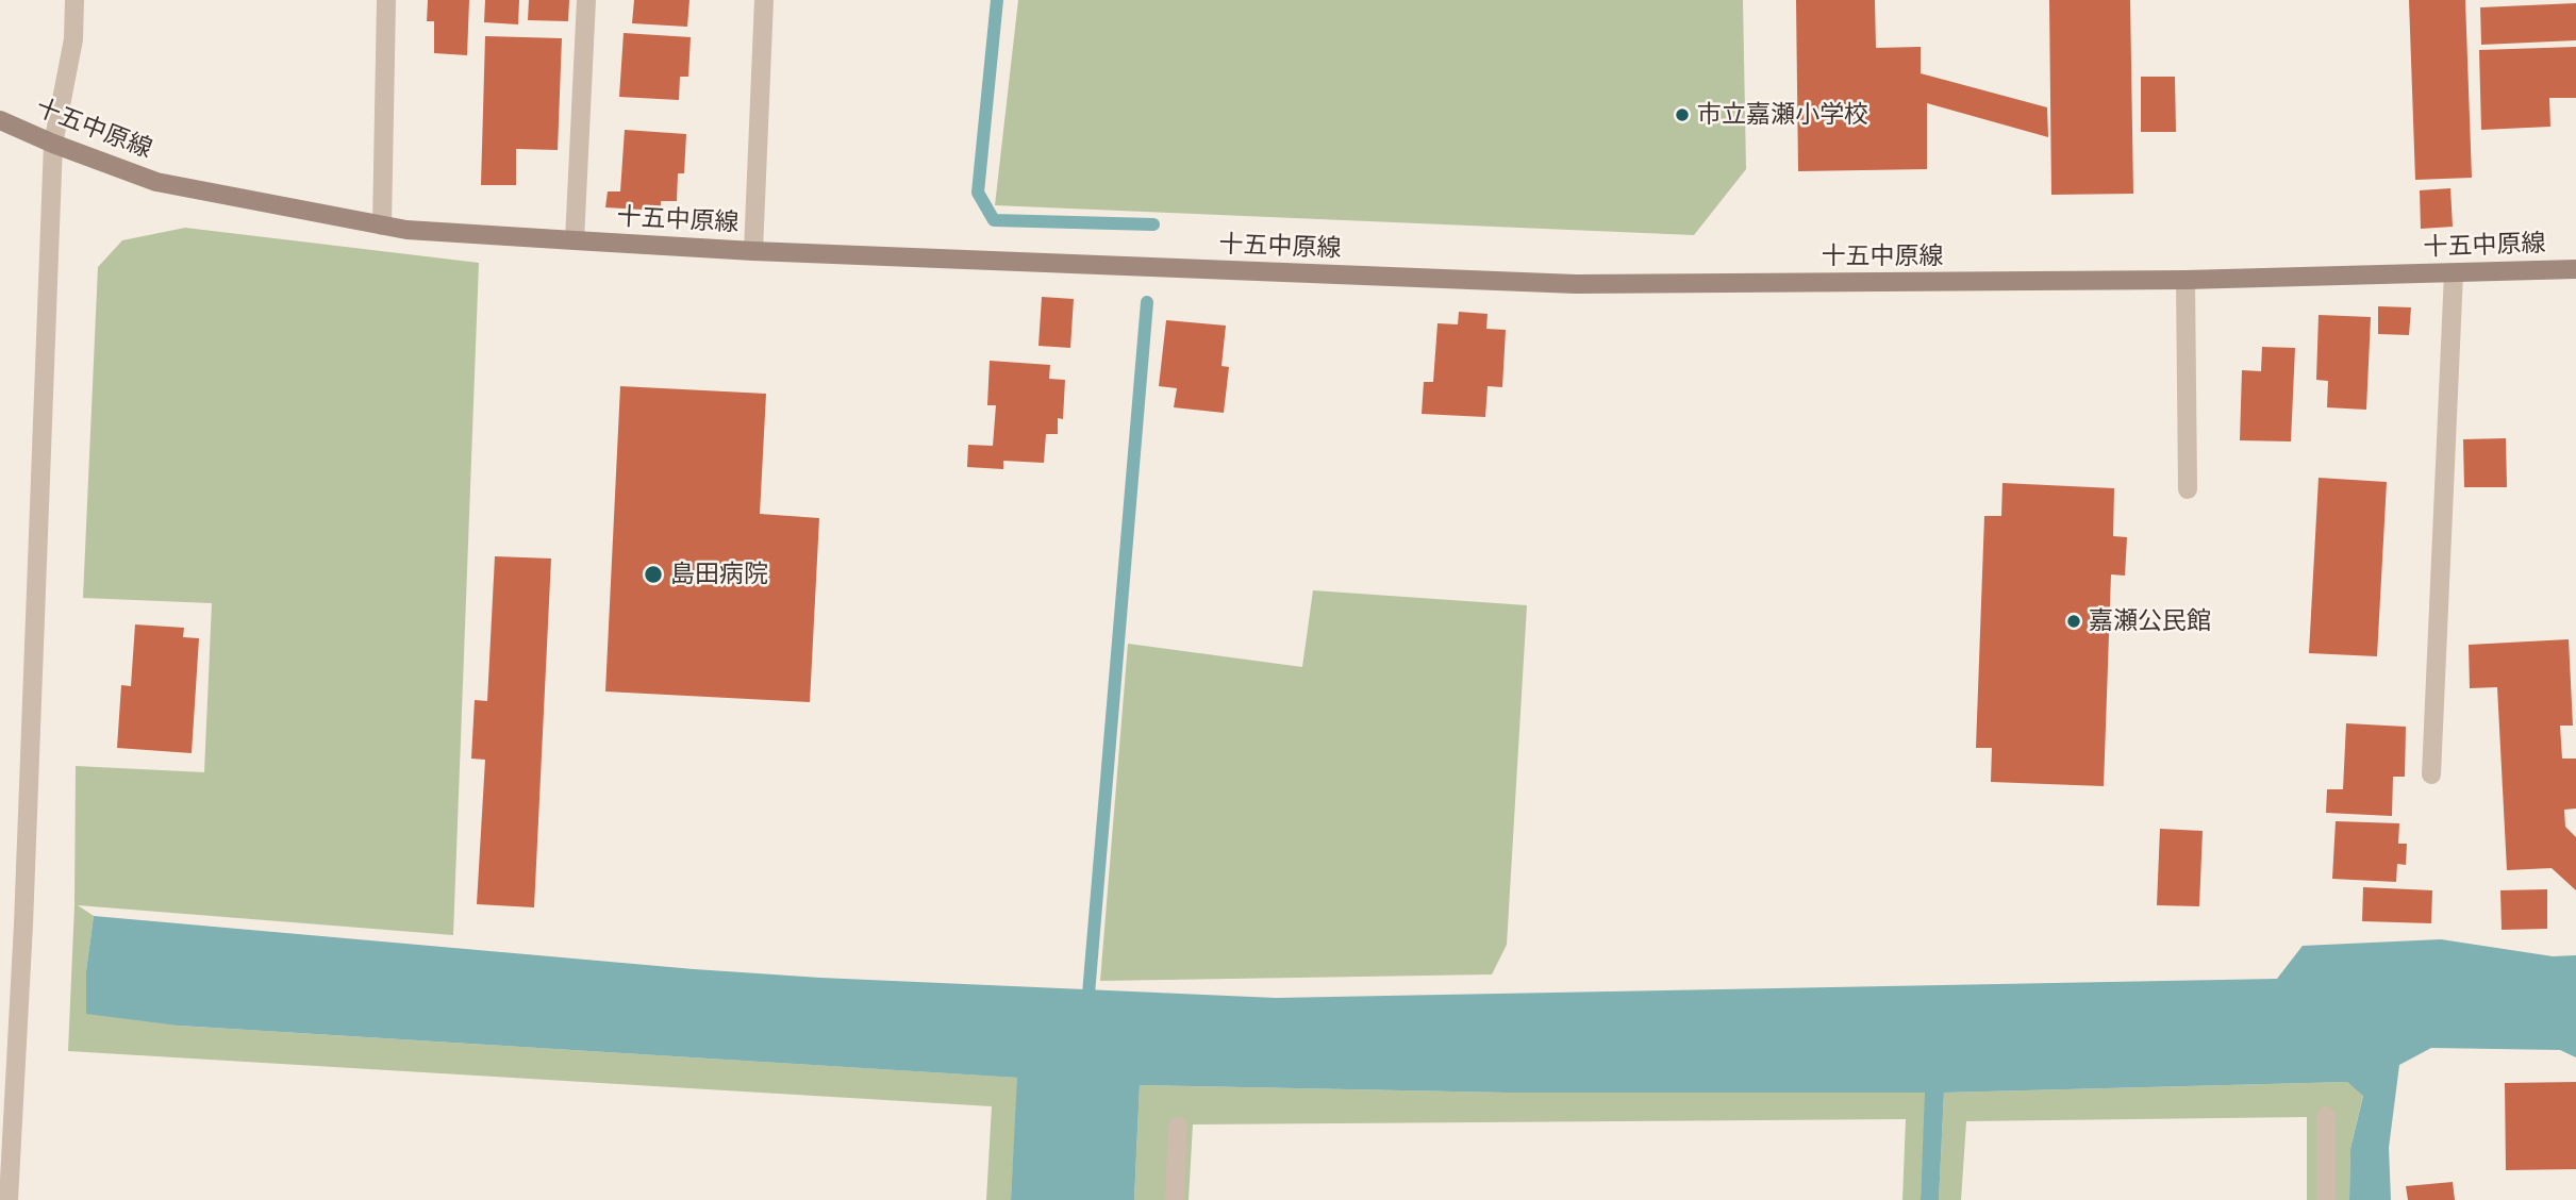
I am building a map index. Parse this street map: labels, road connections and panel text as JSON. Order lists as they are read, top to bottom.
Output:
{
  "streets": {
    "main road": ["十五中原線"]
  },
  "places": ["市立嘉瀬小学校", "島田病院", "嘉瀬公民館"]
}
